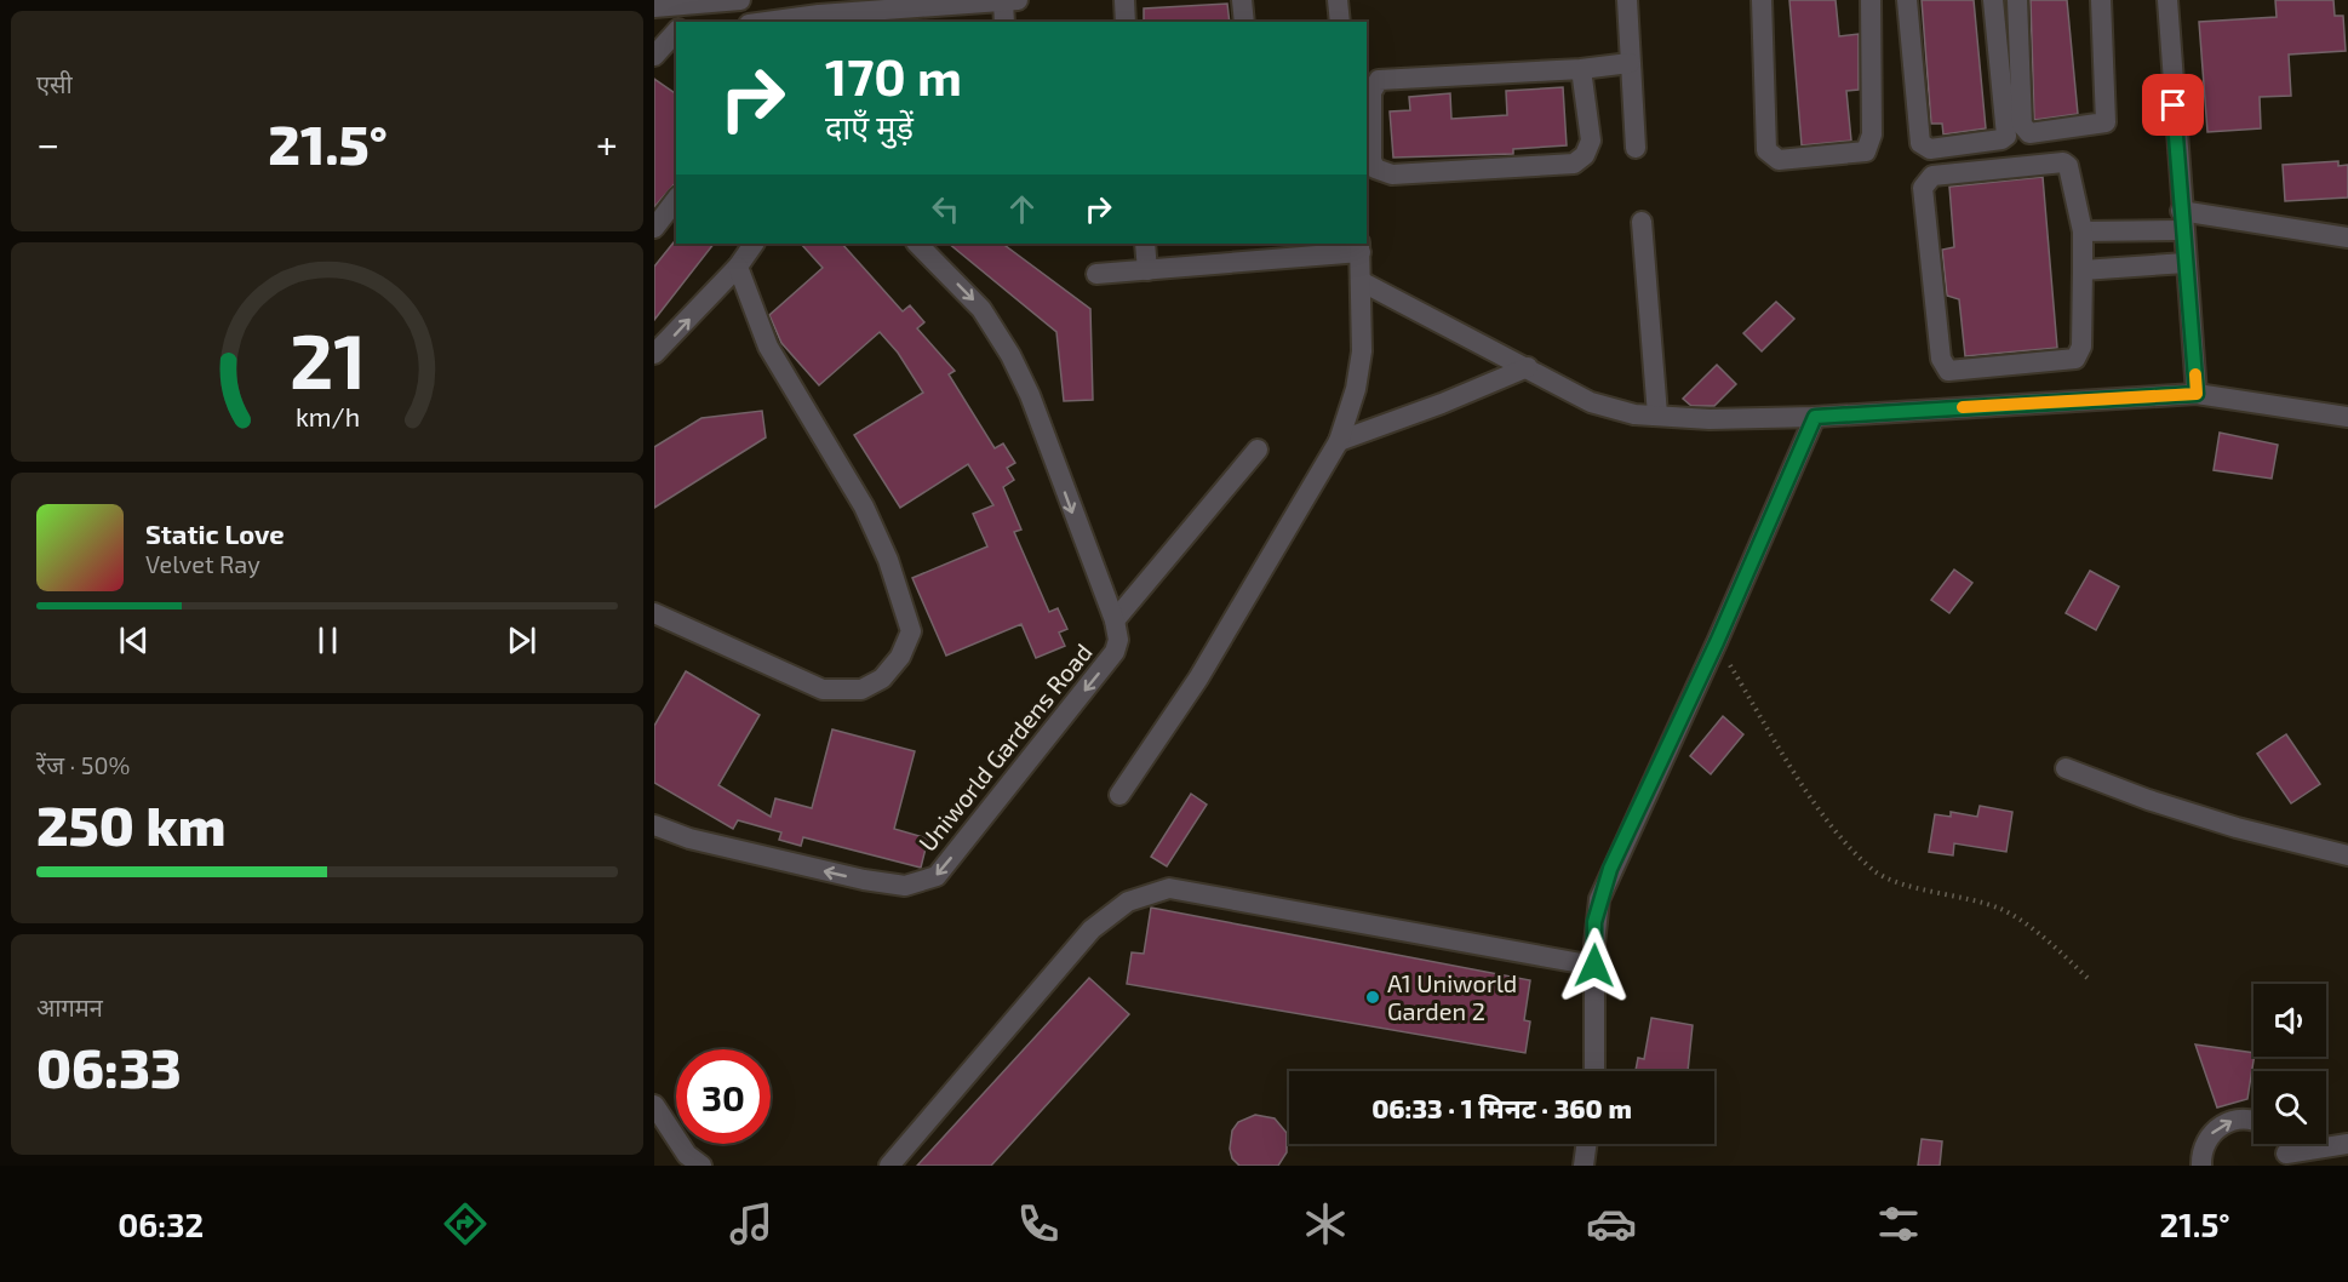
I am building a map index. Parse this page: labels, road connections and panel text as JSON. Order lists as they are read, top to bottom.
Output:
{
  "streets": {
    "street": ["Uniworld Gardens Road"]
  },
  "places": ["A1 Uniworld Garden 2"],
  "page": {
    "tile": [
      "एसी",
      ["रेंज · 50%", "250 km"],
      ["आगमन", "06:33"]
    ],
    "turn": ["170 m", "दाएँ मुड़ें"],
    "heat": ["−", "21.5°", "+"],
    "song": ["Static Love", "Velvet Ray"],
    "limit": "30",
    "trip": "06:33 · 1 मिनट · 360 m",
    "tabs": ["06:32", "21.5°"],
    "gauge": ["21", "km/h"]
  }
}
